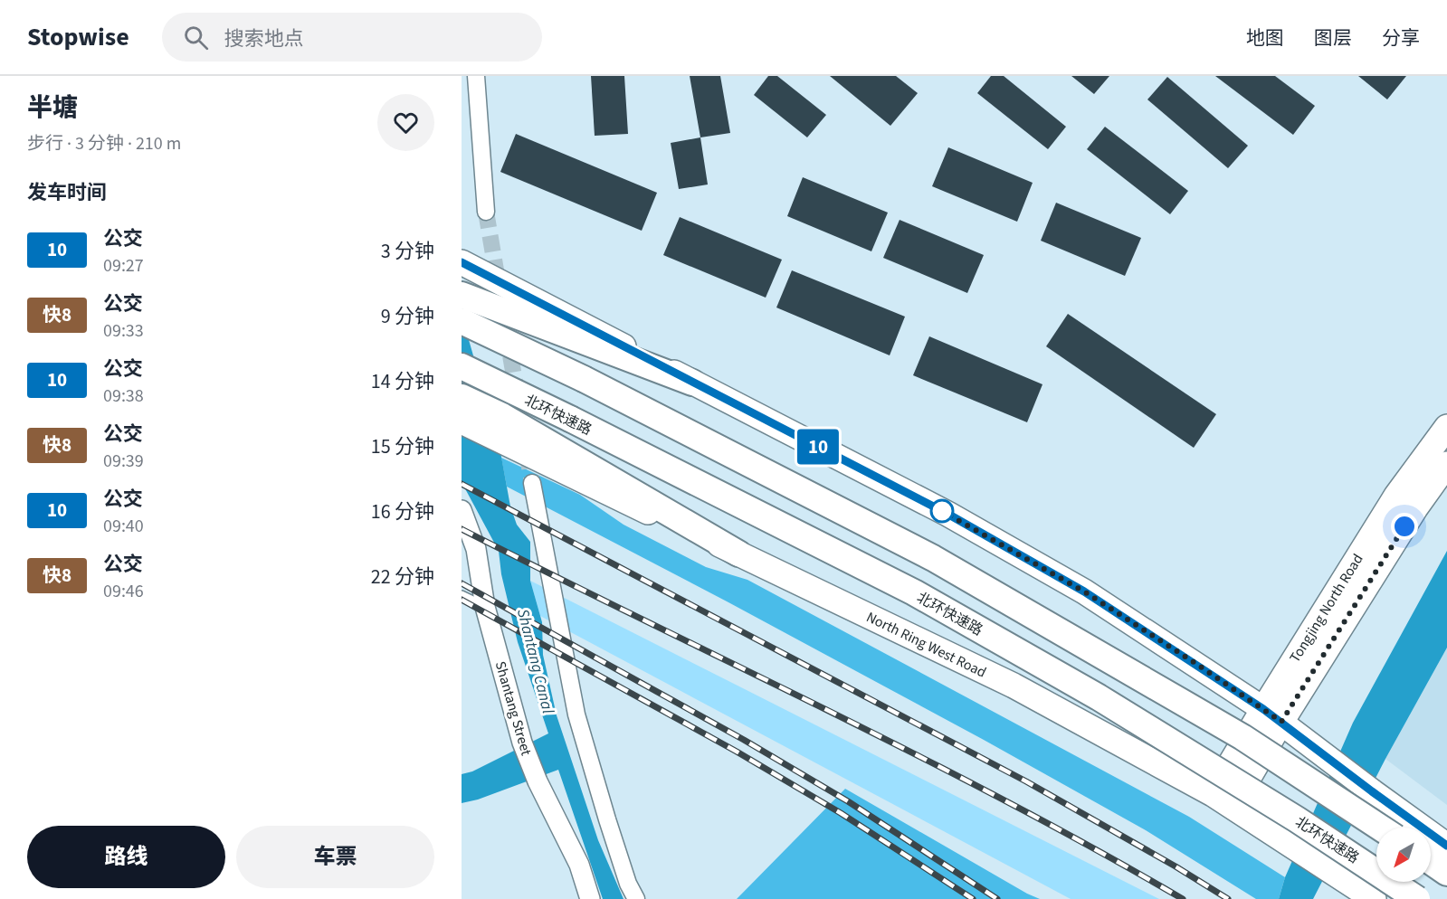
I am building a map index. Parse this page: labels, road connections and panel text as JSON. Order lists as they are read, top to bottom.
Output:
{
  "streets": {
    "highway": ["北环快速路"],
    "main road": ["Tongjing North Road", "North Ring West Road"],
    "street": ["Shantang Street"]
  },
  "crossings": [
    ["Tongjing North Road", "North Ring West Road"]
  ],
  "water": ["Shantang Canal"],
  "lines": ["bus line 10"],
  "north": "bottom left",
  "page": {
    "header": "Stopwise",
    "search": "搜索地点",
    "nav": ["地图", "图层", "分享"],
    "heading": [
      ["半塘", "步行 · 3 分钟 · 210 m"],
      "发车时间"
    ],
    "on_map": "10",
    "list": [
      {
        "mark": "10",
        "name": "公交",
        "note": "09:27",
        "value": "3 分钟"
      },
      {
        "mark": "快8",
        "name": "公交",
        "note": "09:33",
        "value": "9 分钟"
      },
      {
        "mark": "10",
        "name": "公交",
        "note": "09:38",
        "value": "14 分钟"
      },
      {
        "mark": "快8",
        "name": "公交",
        "note": "09:39",
        "value": "15 分钟"
      },
      {
        "mark": "10",
        "name": "公交",
        "note": "09:40",
        "value": "16 分钟"
      },
      {
        "mark": "快8",
        "name": "公交",
        "note": "09:46",
        "value": "22 分钟"
      }
    ],
    "buttons": ["路线", "车票"]
  }
}
